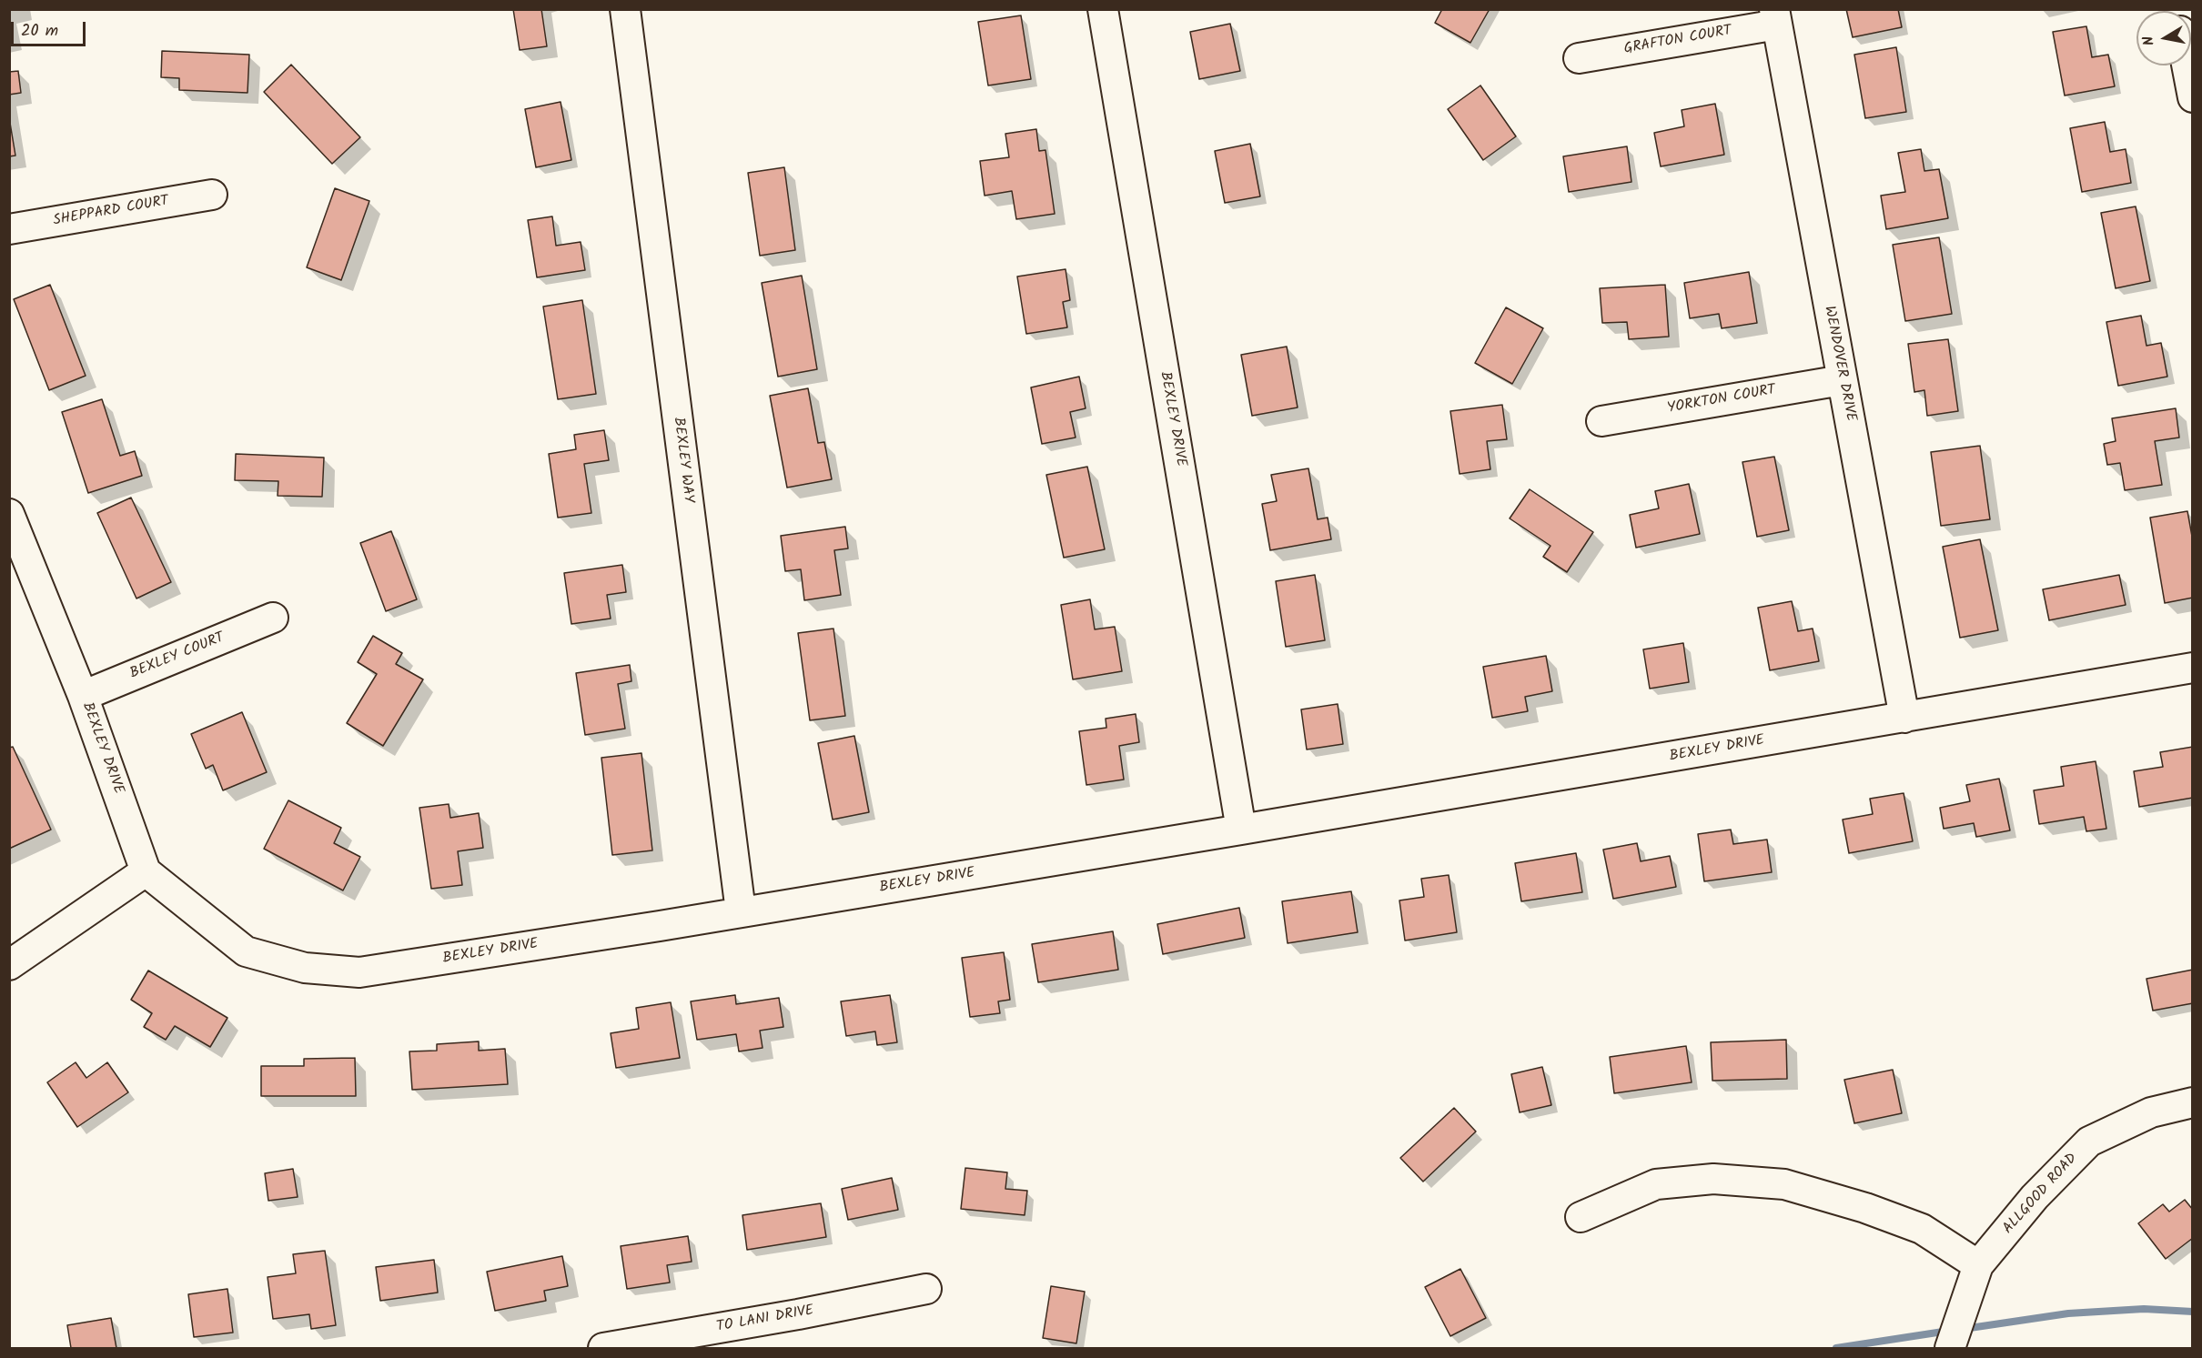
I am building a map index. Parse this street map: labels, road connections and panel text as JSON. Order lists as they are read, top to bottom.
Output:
{
  "streets": {
    "street": [
      "GRAFTON COURT",
      "SHEPPARD COURT",
      "WENDOVER DRIVE",
      "YORKTON COURT",
      "BEXLEY DRIVE",
      "BEXLEY WAY",
      "BEXLEY COURT",
      "ALLGOOD ROAD",
      "TO LANI DRIVE"
    ]
  },
  "crossings": [
    ["GRAFTON COURT", "WENDOVER DRIVE"],
    ["WENDOVER DRIVE", "YORKTON COURT"],
    ["WENDOVER DRIVE", "BEXLEY DRIVE"],
    ["BEXLEY DRIVE", "BEXLEY WAY"],
    ["BEXLEY DRIVE", "BEXLEY COURT"]
  ],
  "scale_bar": "20 m",
  "north": "left"
}
